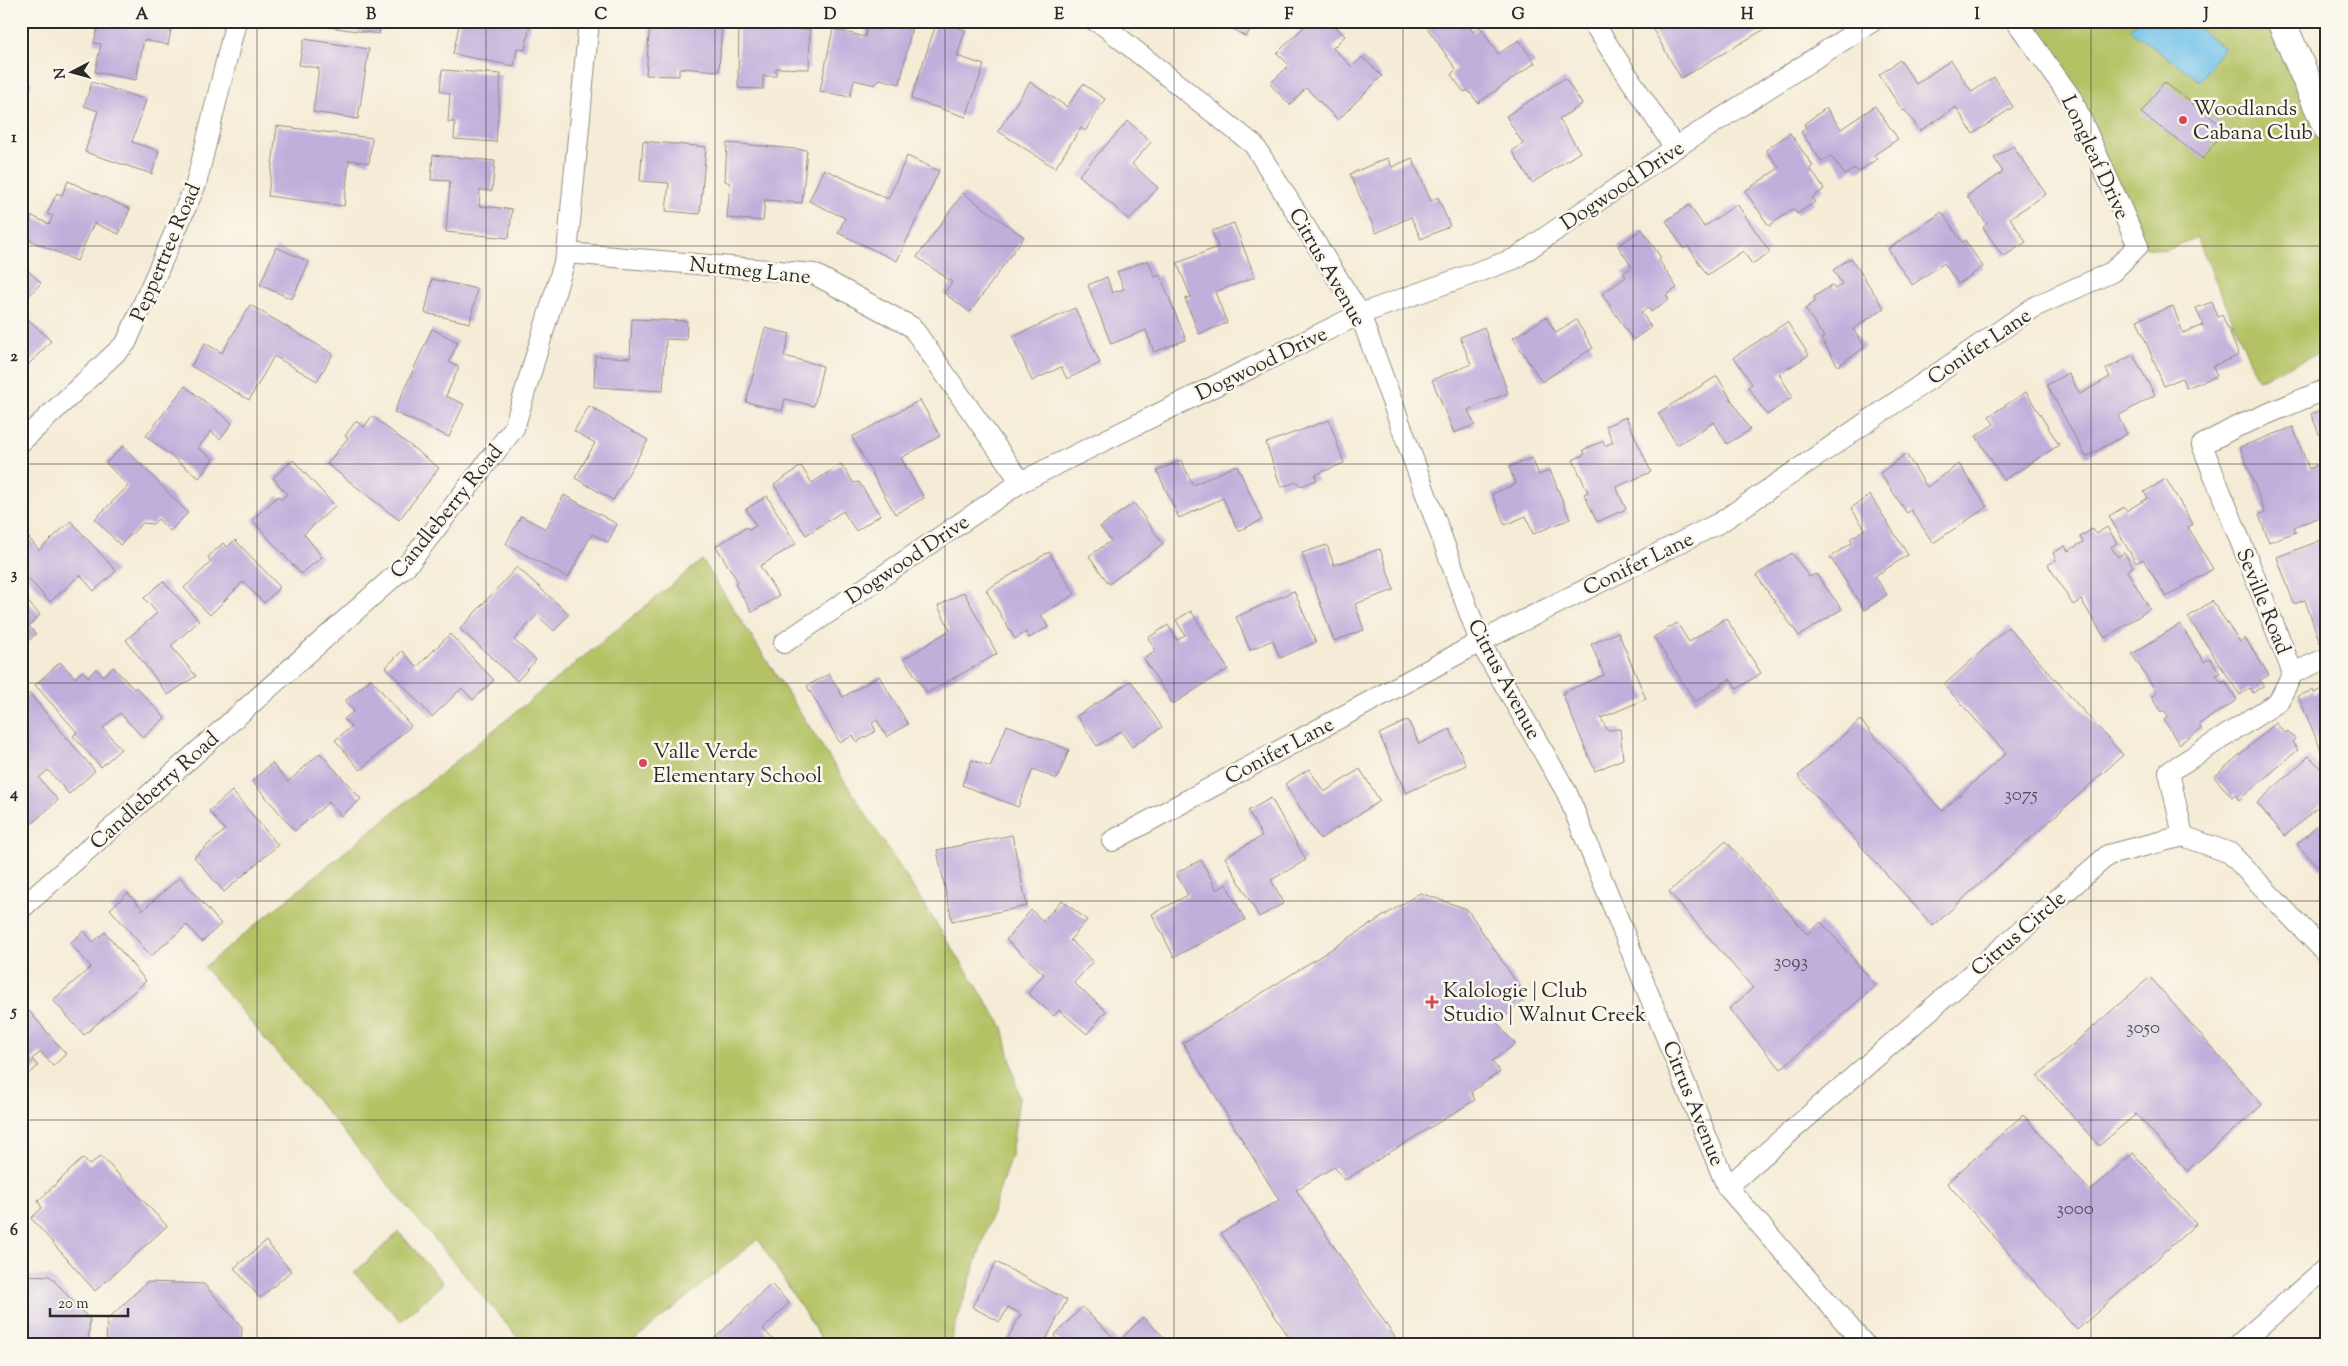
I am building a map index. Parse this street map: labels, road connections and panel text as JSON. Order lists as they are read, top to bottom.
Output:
{
  "streets": {
    "street": [
      "Longleaf Drive",
      "Dogwood Drive",
      "Peppertree Road",
      "Citrus Avenue",
      "Nutmeg Lane",
      "Conifer Lane",
      "Candleberry Road",
      "Seville Road",
      "Citrus Circle"
    ]
  },
  "crossings": [
    ["Longleaf Drive", "Conifer Lane"],
    ["Dogwood Drive", "Citrus Avenue"],
    ["Dogwood Drive", "Nutmeg Lane"],
    ["Citrus Avenue", "Conifer Lane"],
    ["Citrus Avenue", "Citrus Circle"],
    ["Nutmeg Lane", "Candleberry Road"],
    ["Seville Road", "Citrus Circle"]
  ],
  "places": {
    "other": ["Woodlands Cabana Club", "Valle Verde Elementary School"],
    "health": ["Kalologie | Club Studio | Walnut Creek"]
  },
  "house_numbers": [
    "3075",
    "3093",
    "3050",
    "3000"
  ],
  "scale_bar": "20 m",
  "north": "left",
  "grid": {
    "columns": [
      "A",
      "B",
      "C",
      "D",
      "E",
      "F",
      "G",
      "H",
      "I",
      "J"
    ],
    "rows": [
      "1",
      "2",
      "3",
      "4",
      "5",
      "6"
    ]
  }
}
